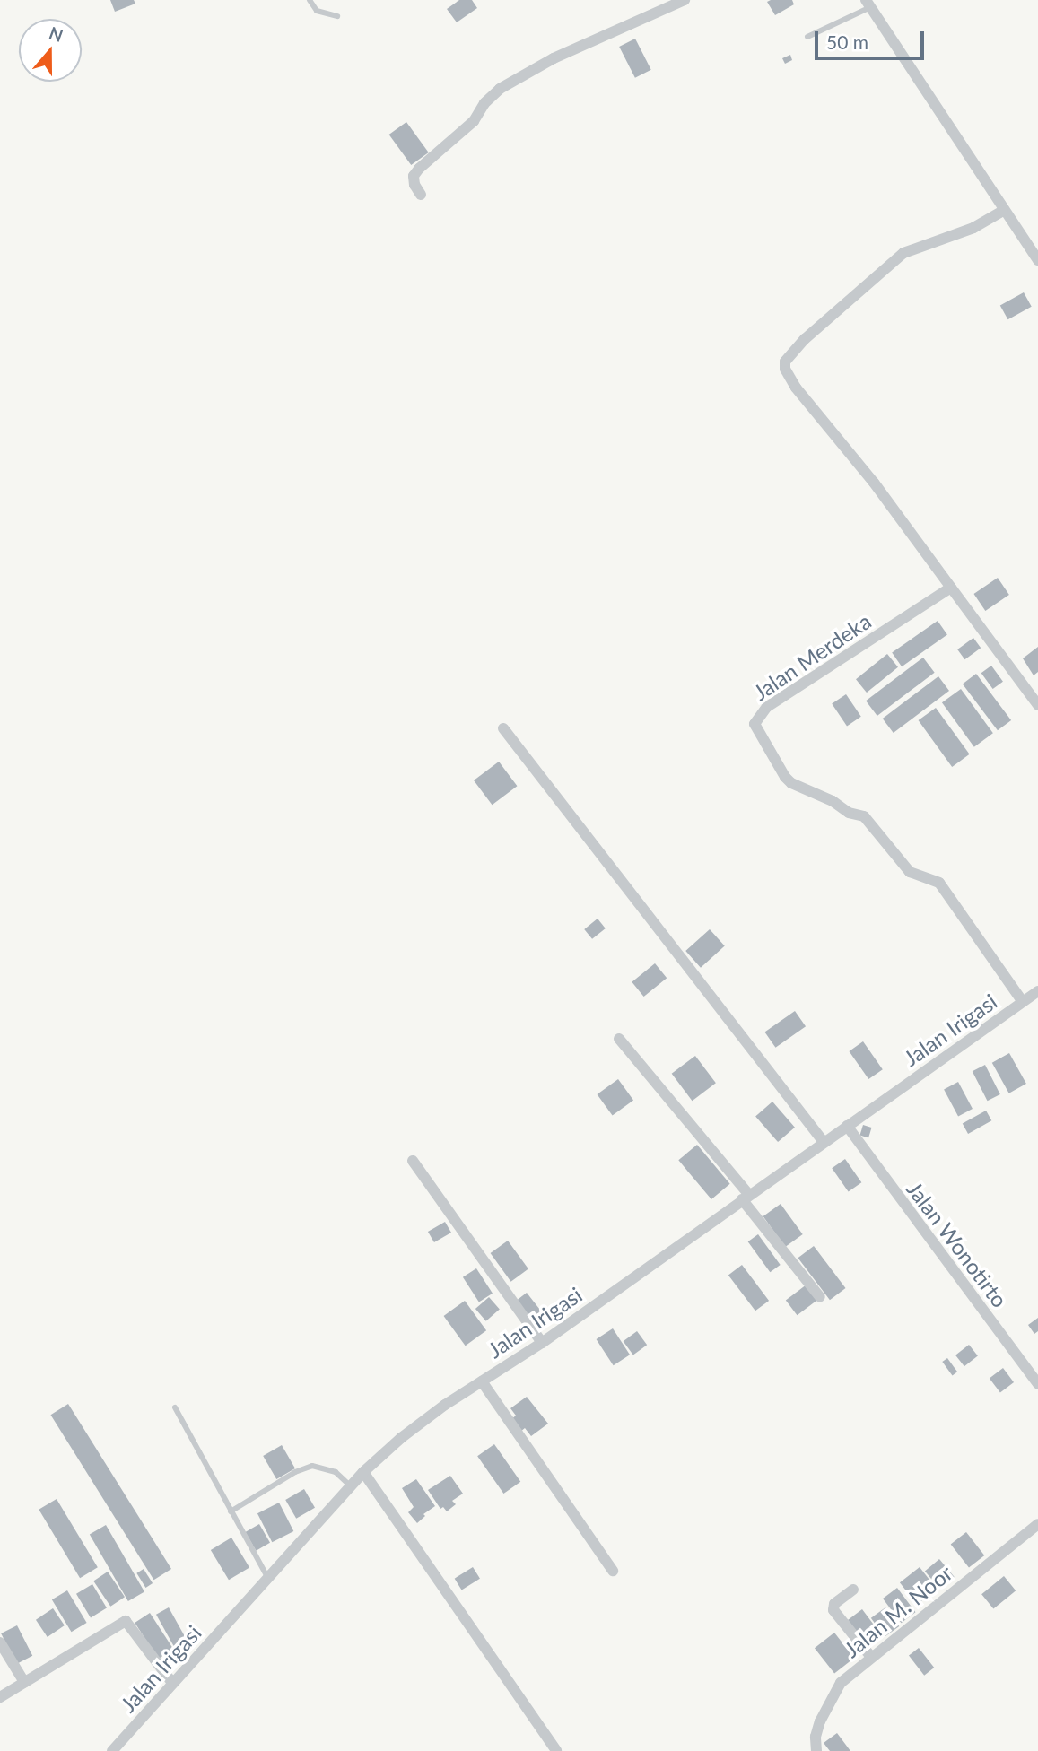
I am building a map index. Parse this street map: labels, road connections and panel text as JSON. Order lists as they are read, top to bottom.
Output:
{
  "streets": {
    "street": [
      "Jalan Merdeka",
      "Jalan Irigasi",
      "Jalan Wonotirto",
      "Jalan M. Noor"
    ]
  },
  "crossings": [
    ["Jalan Merdeka", "Jalan Irigasi"],
    ["Jalan Irigasi", "Jalan Wonotirto"]
  ],
  "scale_bar": "50 m",
  "north": "top"
}
